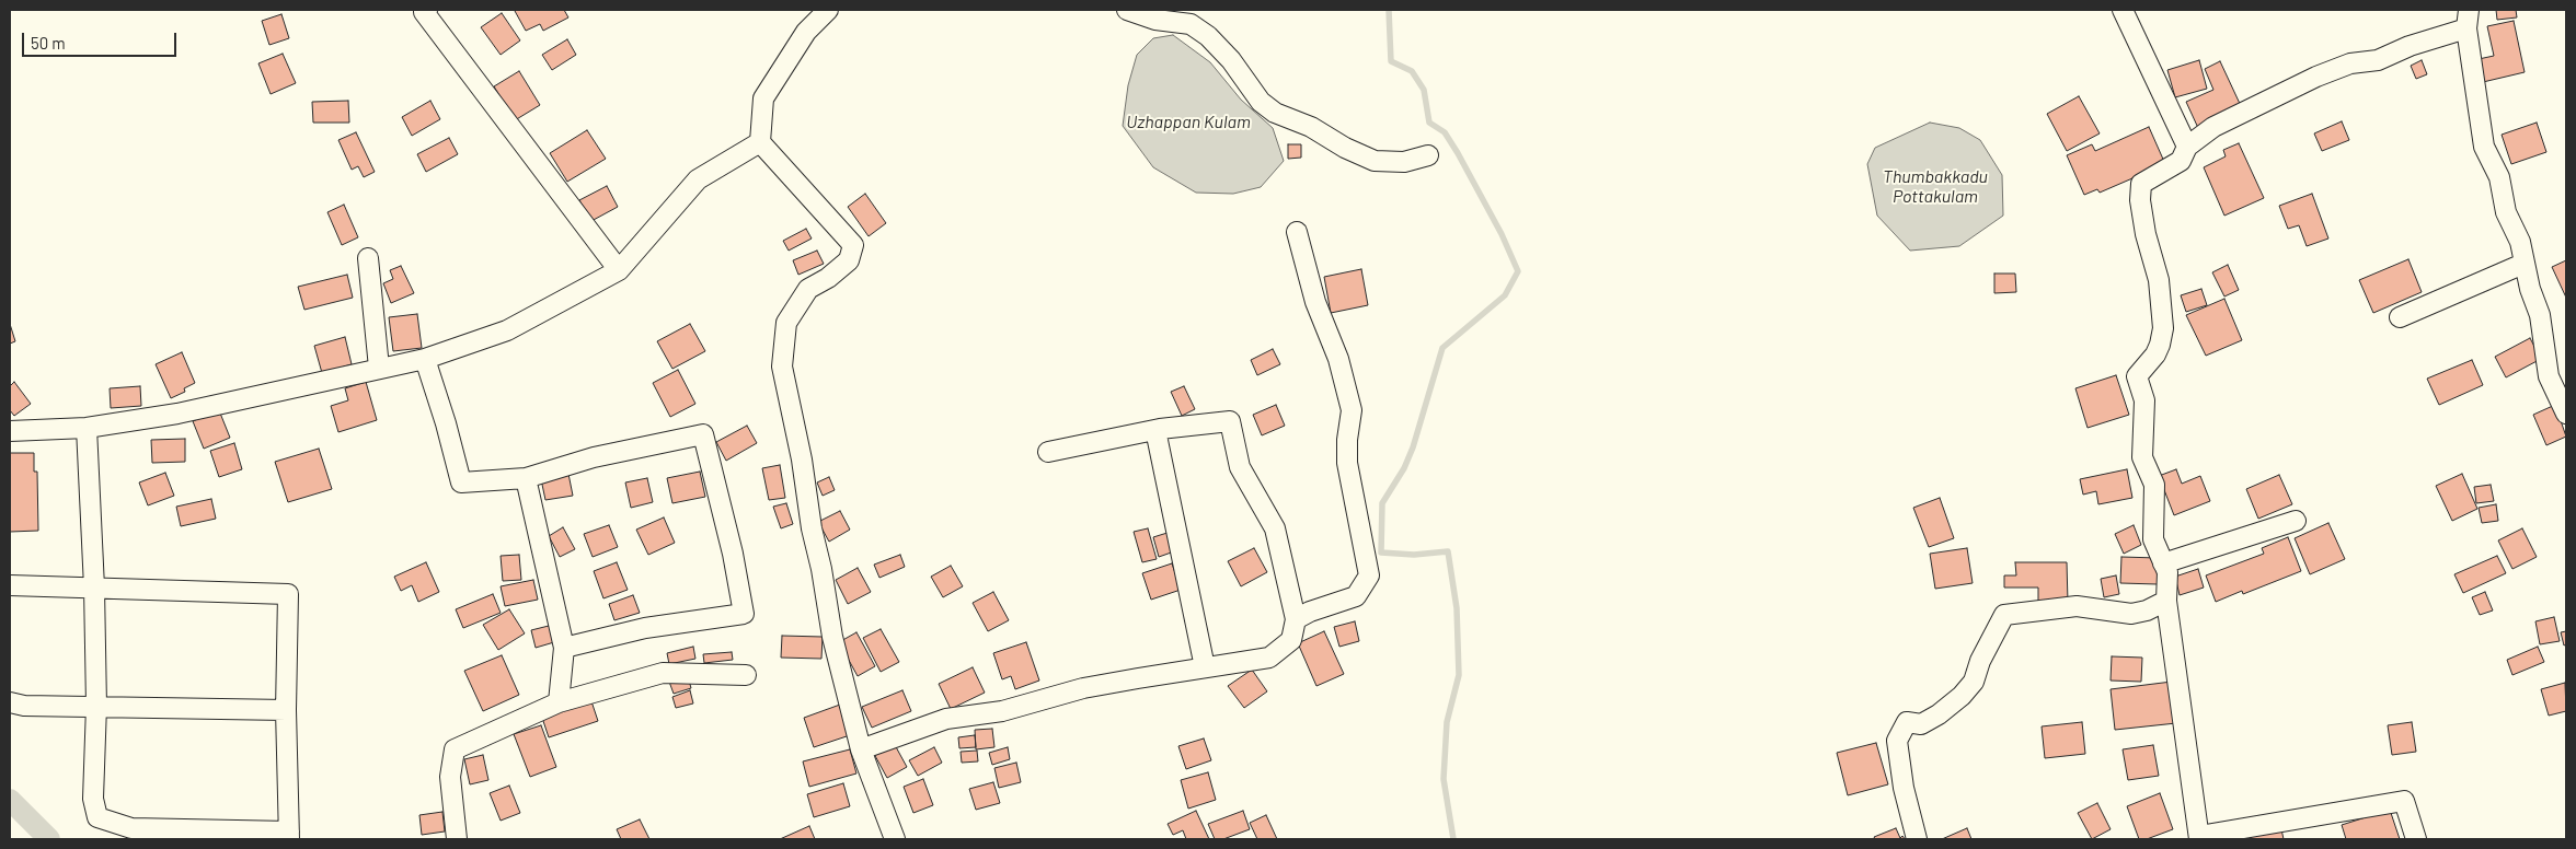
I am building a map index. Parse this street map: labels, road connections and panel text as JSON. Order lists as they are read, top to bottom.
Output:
{
  "water": ["Uzhappan Kulam", "Thumbakkadu Pottakulam"],
  "scale_bar": "50 m"
}
